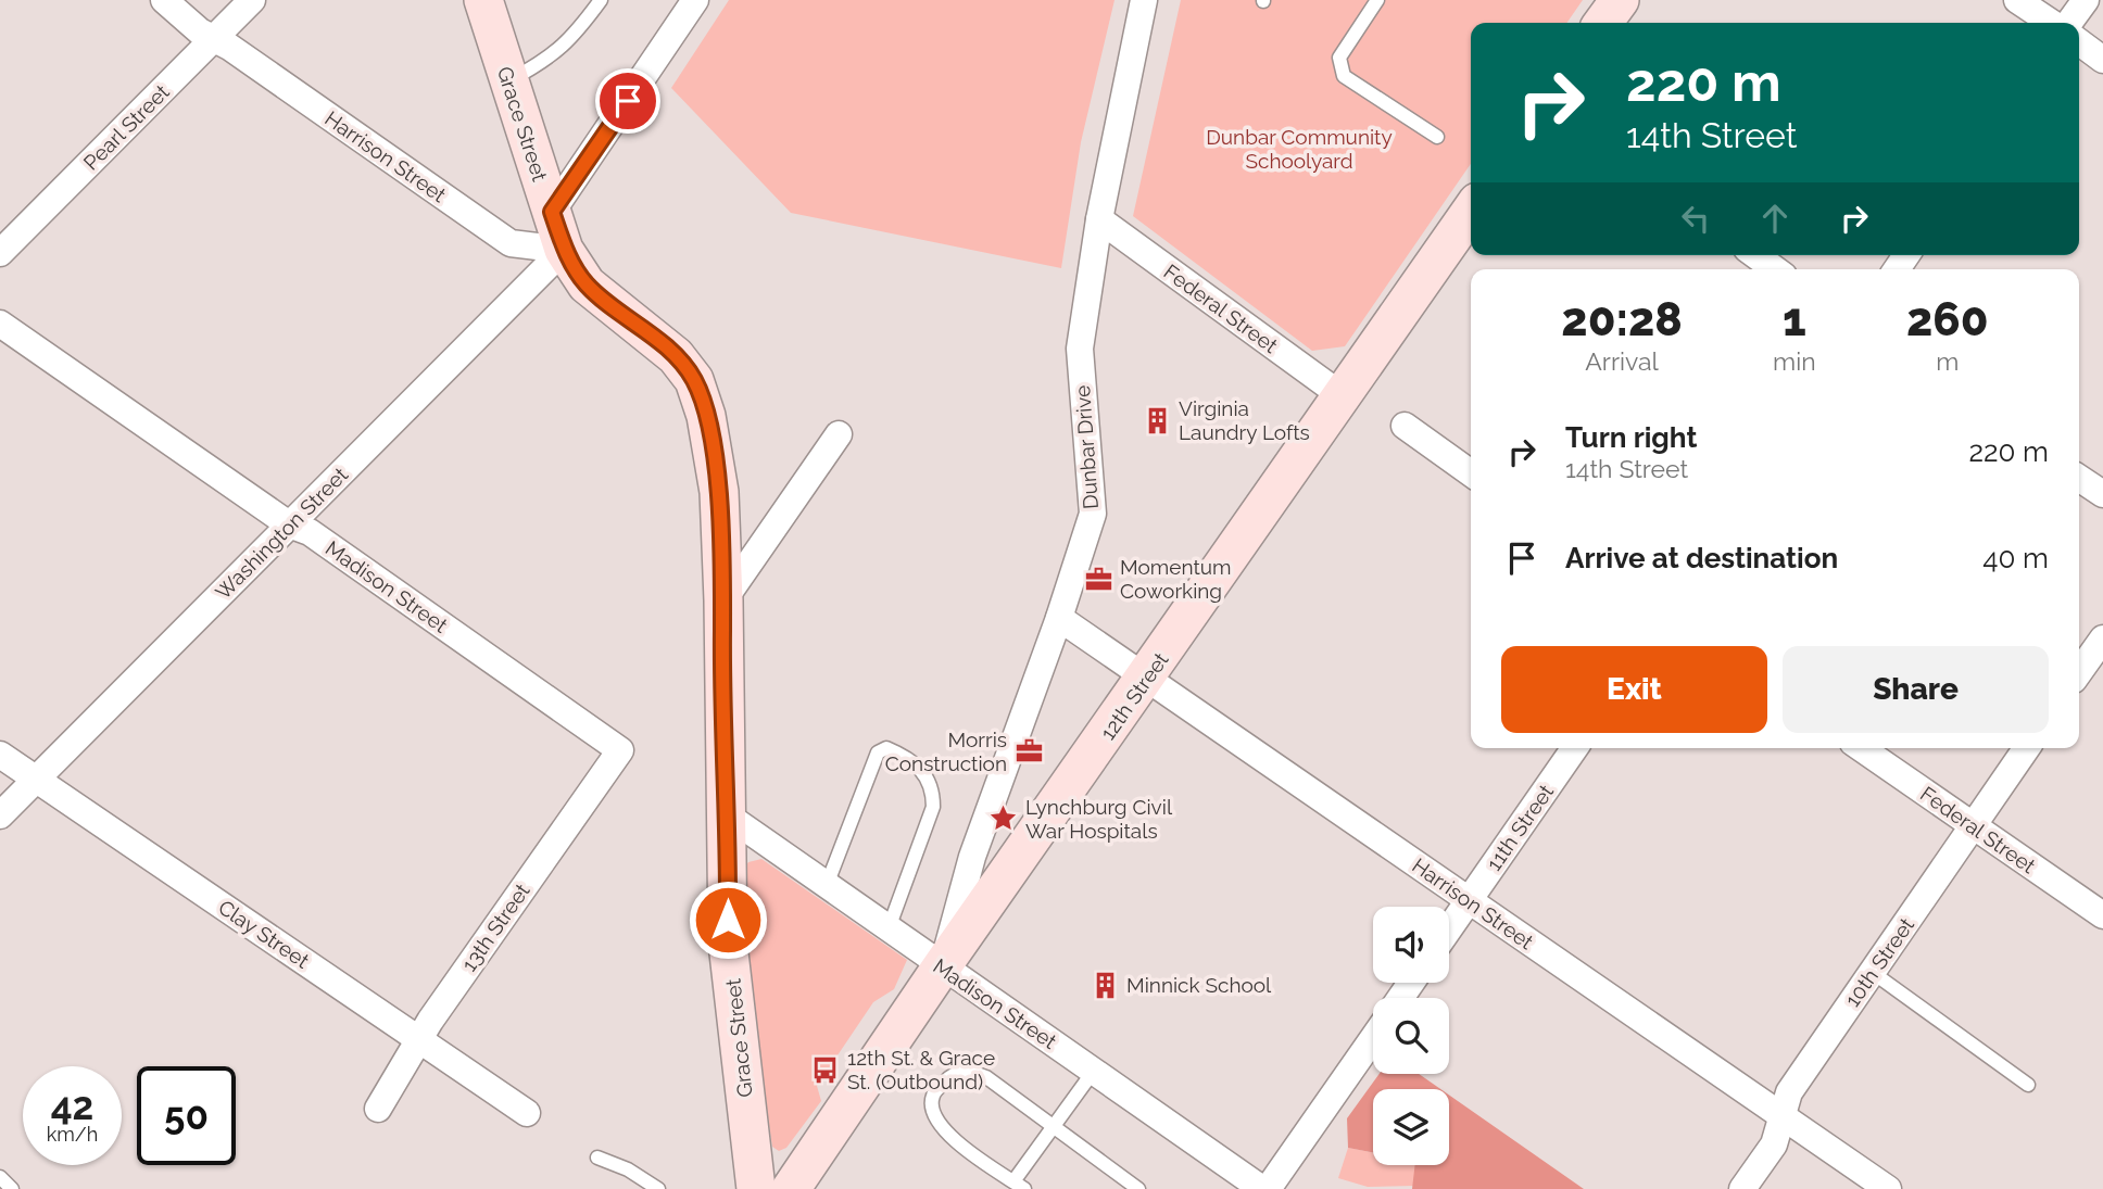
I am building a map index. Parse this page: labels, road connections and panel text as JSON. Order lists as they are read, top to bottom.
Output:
{
  "streets": {
    "main road": ["Grace Street", "12th Street"],
    "street": [
      "Pearl Street",
      "Harrison Street",
      "Federal Street",
      "Dunbar Drive",
      "Washington Street",
      "Madison Street",
      "11th Street",
      "13th Street",
      "Clay Street",
      "10th Street"
    ]
  },
  "crossings": [
    ["Grace Street", "Harrison Street"],
    ["Grace Street", "Washington Street"],
    ["Grace Street", "Madison Street"],
    ["Pearl Street", "Harrison Street"],
    ["Harrison Street", "Dunbar Drive"],
    ["Harrison Street", "Washington Street"],
    ["Harrison Street", "12th Street"],
    ["Harrison Street", "11th Street"],
    ["Harrison Street", "10th Street"],
    ["Federal Street", "Dunbar Drive"],
    ["Federal Street", "12th Street"],
    ["Federal Street", "10th Street"],
    ["Dunbar Drive", "Madison Street"],
    ["Dunbar Drive", "12th Street"],
    ["Washington Street", "Madison Street"],
    ["Washington Street", "Clay Street"],
    ["Madison Street", "12th Street"],
    ["Madison Street", "13th Street"],
    ["13th Street", "Clay Street"]
  ],
  "parks": ["Dunbar Community Schoolyard"],
  "places": {
    "building": ["Virginia Laundry Lofts", "Minnick School"],
    "office": ["Momentum Coworking", "Morris Construction"],
    "place": ["Lynchburg Civil War Hospitals"],
    "bus stop": ["12th St. & Grace St. (Outbound)"]
  },
  "page": {
    "turn": ["220 m", "14th Street"],
    "eta": [
      "20:28",
      "Arrival",
      "1",
      "min",
      "260",
      "m"
    ],
    "list": [
      {
        "name": "Turn right",
        "note": "14th Street",
        "value": "220 m"
      },
      {
        "name": "Arrive at destination",
        "value": "40 m"
      }
    ],
    "buttons": ["Exit", "Share"],
    "speed": "42 km/h",
    "limit": "50"
  }
}
